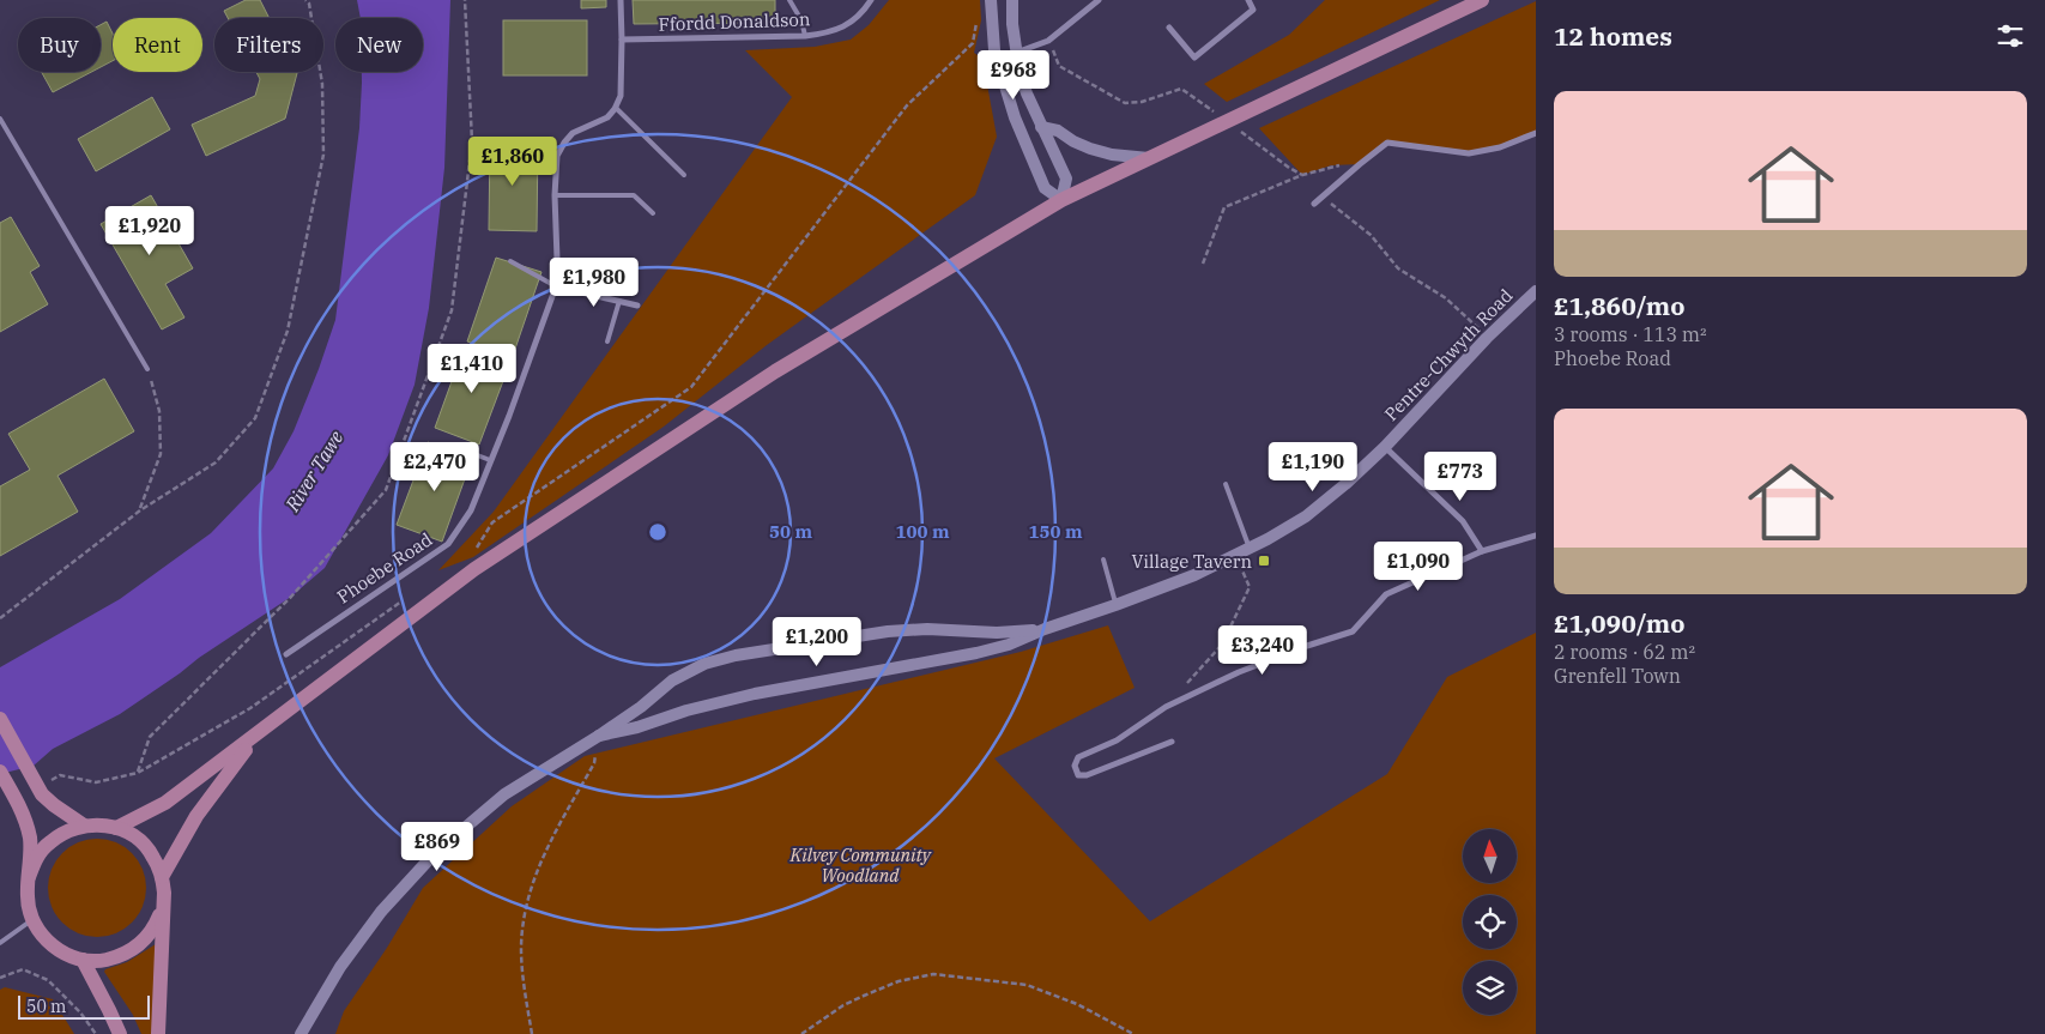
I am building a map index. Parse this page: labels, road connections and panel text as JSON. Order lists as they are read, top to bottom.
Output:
{
  "streets": {
    "main road": ["Pentre-Chwyth Road"],
    "street": ["Ffordd Donaldson", "Phoebe Road"]
  },
  "water": ["River Tawe"],
  "parks": ["Kilvey Community Woodland"],
  "places": {
    "transit": ["Village Tavern"]
  },
  "scale_bar": "50 m",
  "north": "top",
  "page": {
    "heading": "12 homes",
    "chip": [
      "Buy",
      "Rent",
      "Filters",
      "New"
    ],
    "price": [
      "£968",
      "£1,860",
      "£1,920",
      "£1,980",
      "£1,410",
      "£2,470",
      "£1,190",
      "£773",
      "£1,090",
      "£1,200",
      "£3,240",
      "£869"
    ],
    "list": [
      {
        "name": "£1,860/mo",
        "note": "3 rooms · 113 m² · Phoebe Road"
      },
      {
        "name": "£1,090/mo",
        "note": "2 rooms · 62 m² · Grenfell Town"
      }
    ],
    "scale": "50 m"
  },
  "rings": ["50 m", "100 m", "150 m"]
}
